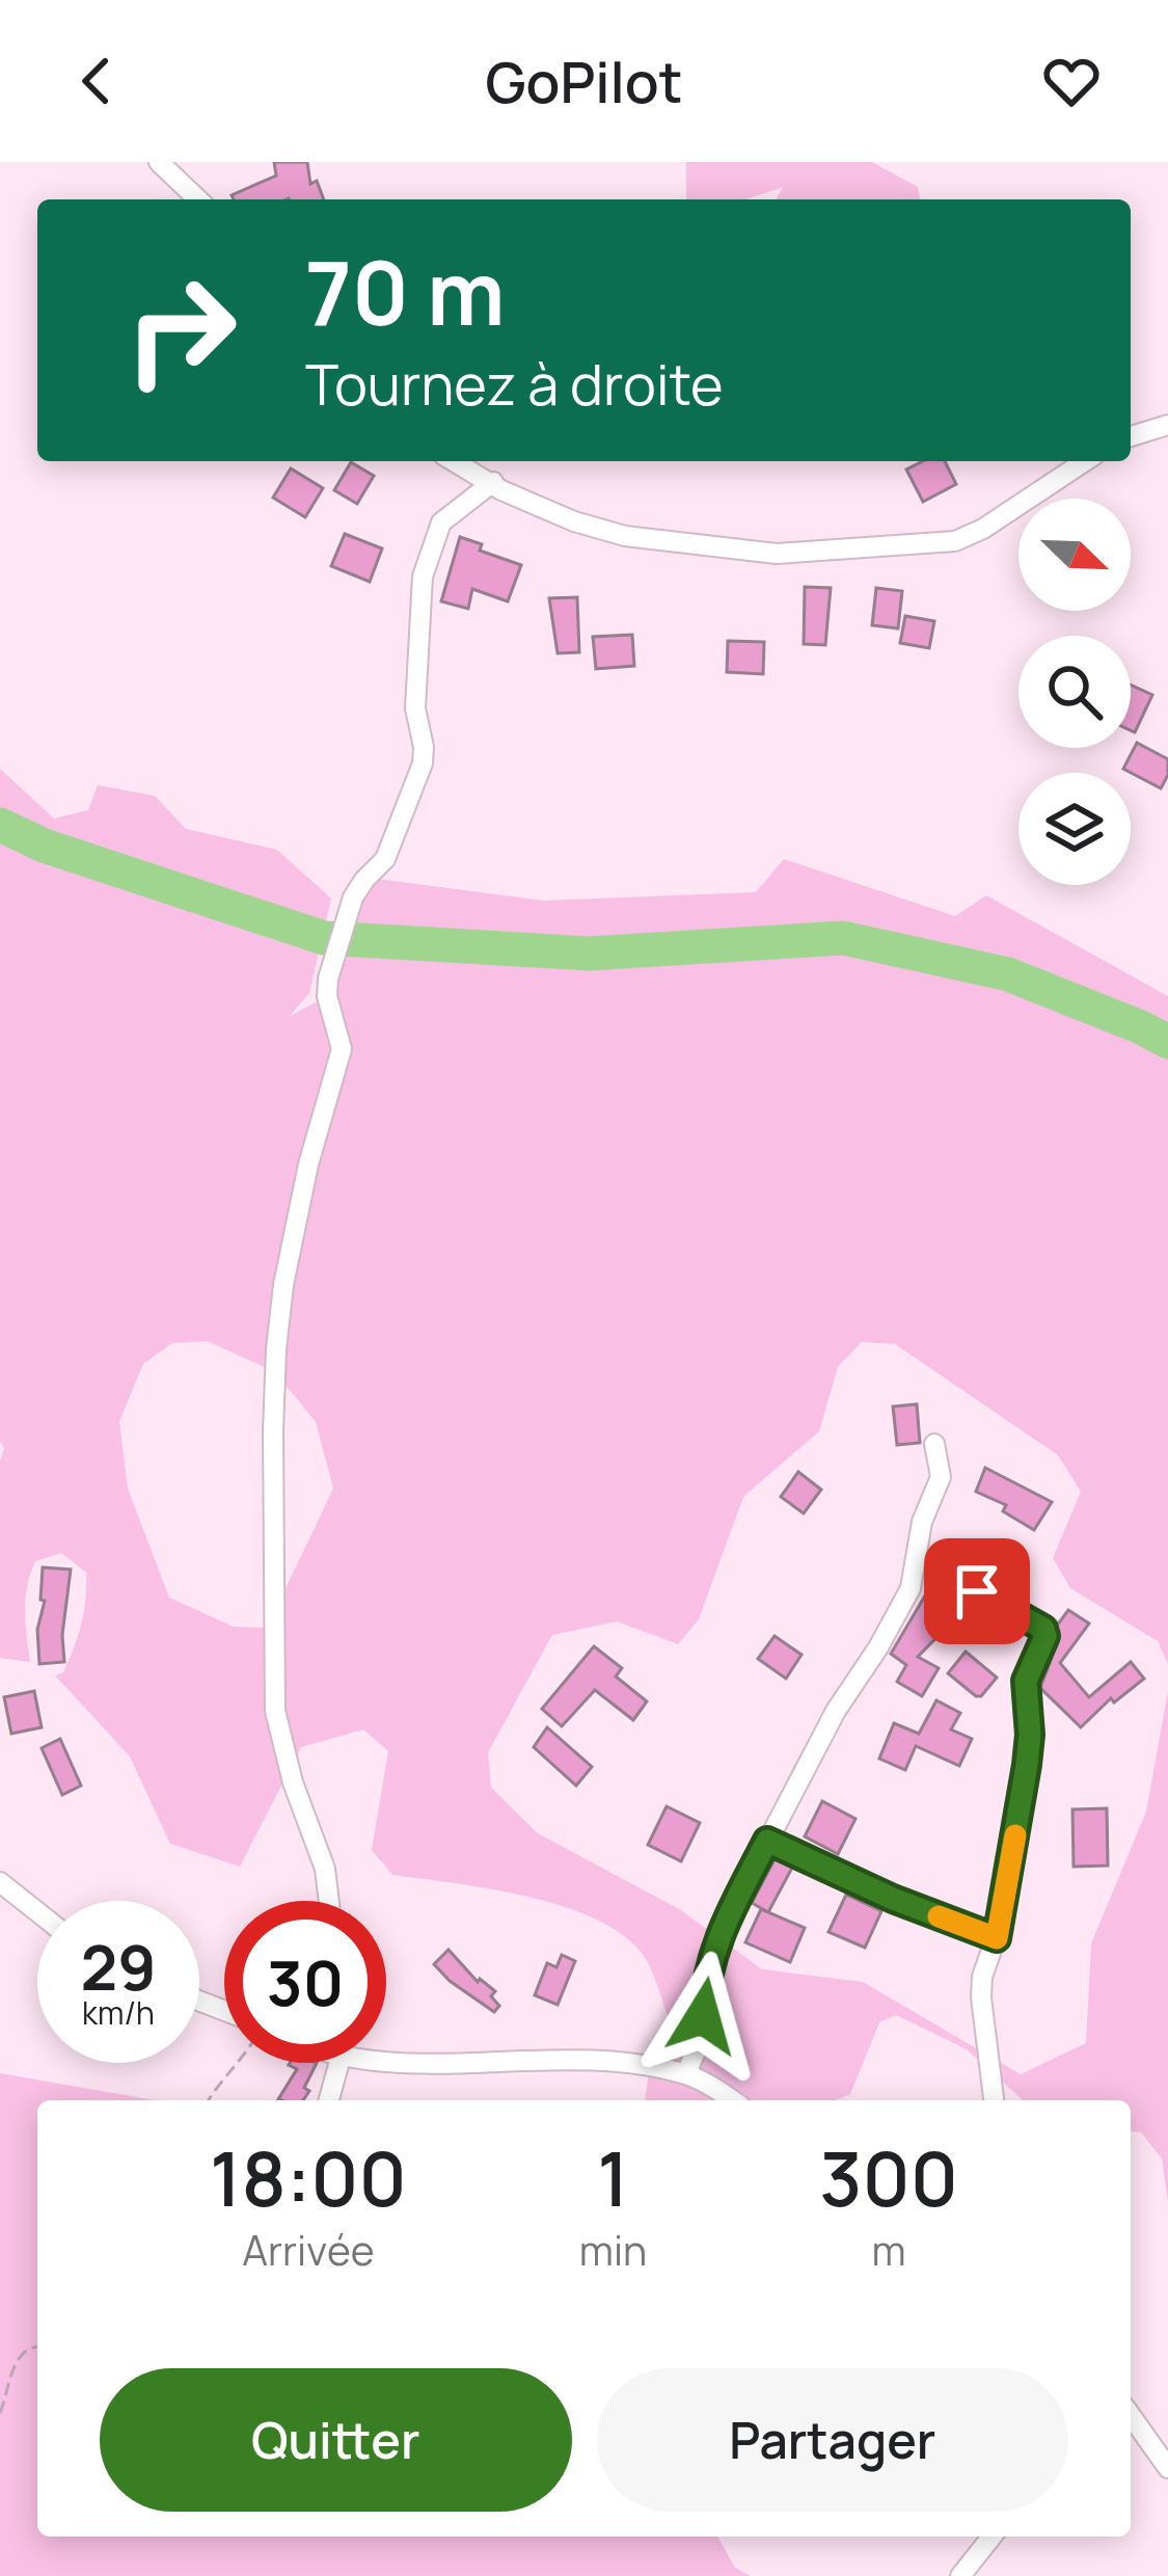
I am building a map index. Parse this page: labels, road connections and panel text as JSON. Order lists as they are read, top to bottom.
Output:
{
  "north": "bottom right",
  "page": {
    "header": "GoPilot",
    "turn": ["70 m", "Tournez à droite"],
    "speed": "29 km/h",
    "limit": "30",
    "eta": [
      "18:00",
      "Arrivée",
      "1",
      "min",
      "300",
      "m"
    ],
    "buttons": ["Quitter", "Partager"]
  }
}
